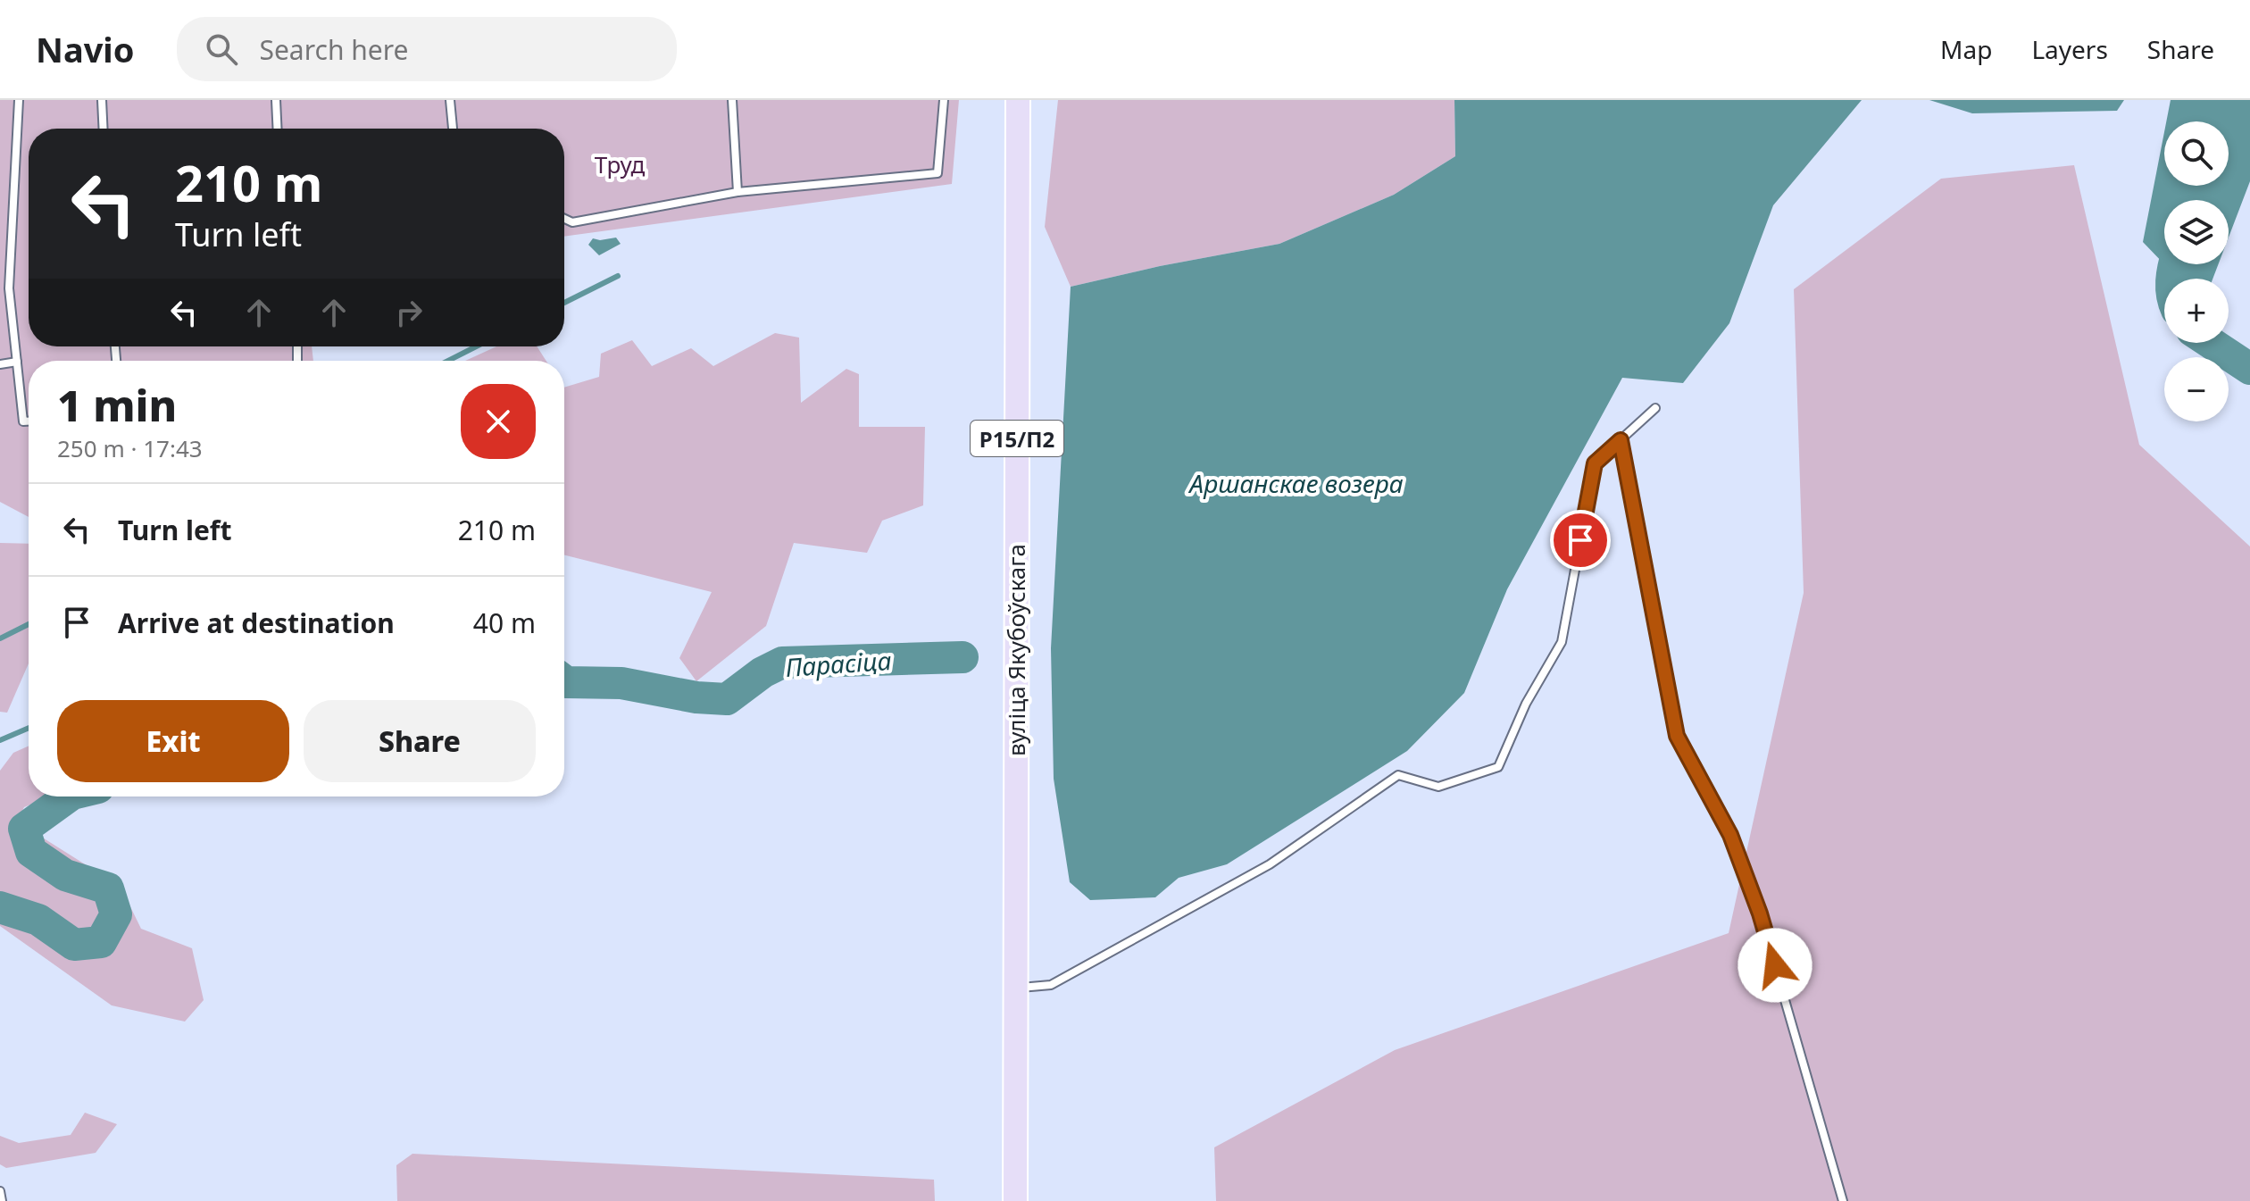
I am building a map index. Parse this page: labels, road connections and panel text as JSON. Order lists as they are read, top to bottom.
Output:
{
  "streets": {
    "main road": ["Р15/П2", "вуліца Якубоўскага"]
  },
  "water": ["Аршанскае возера", "Парасіца"],
  "parks": ["Труд"],
  "page": {
    "header": "Navio",
    "search": "Search here",
    "nav": ["Map", "Layers", "Share"],
    "map_buttons": ["+", "−"],
    "turn": ["210 m", "Turn left"],
    "heading": ["1 min", "250 m · 17:43"],
    "list": [
      {
        "name": "Turn left",
        "value": "210 m"
      },
      {
        "name": "Arrive at destination",
        "value": "40 m"
      }
    ],
    "buttons": ["Exit", "Share"]
  }
}
